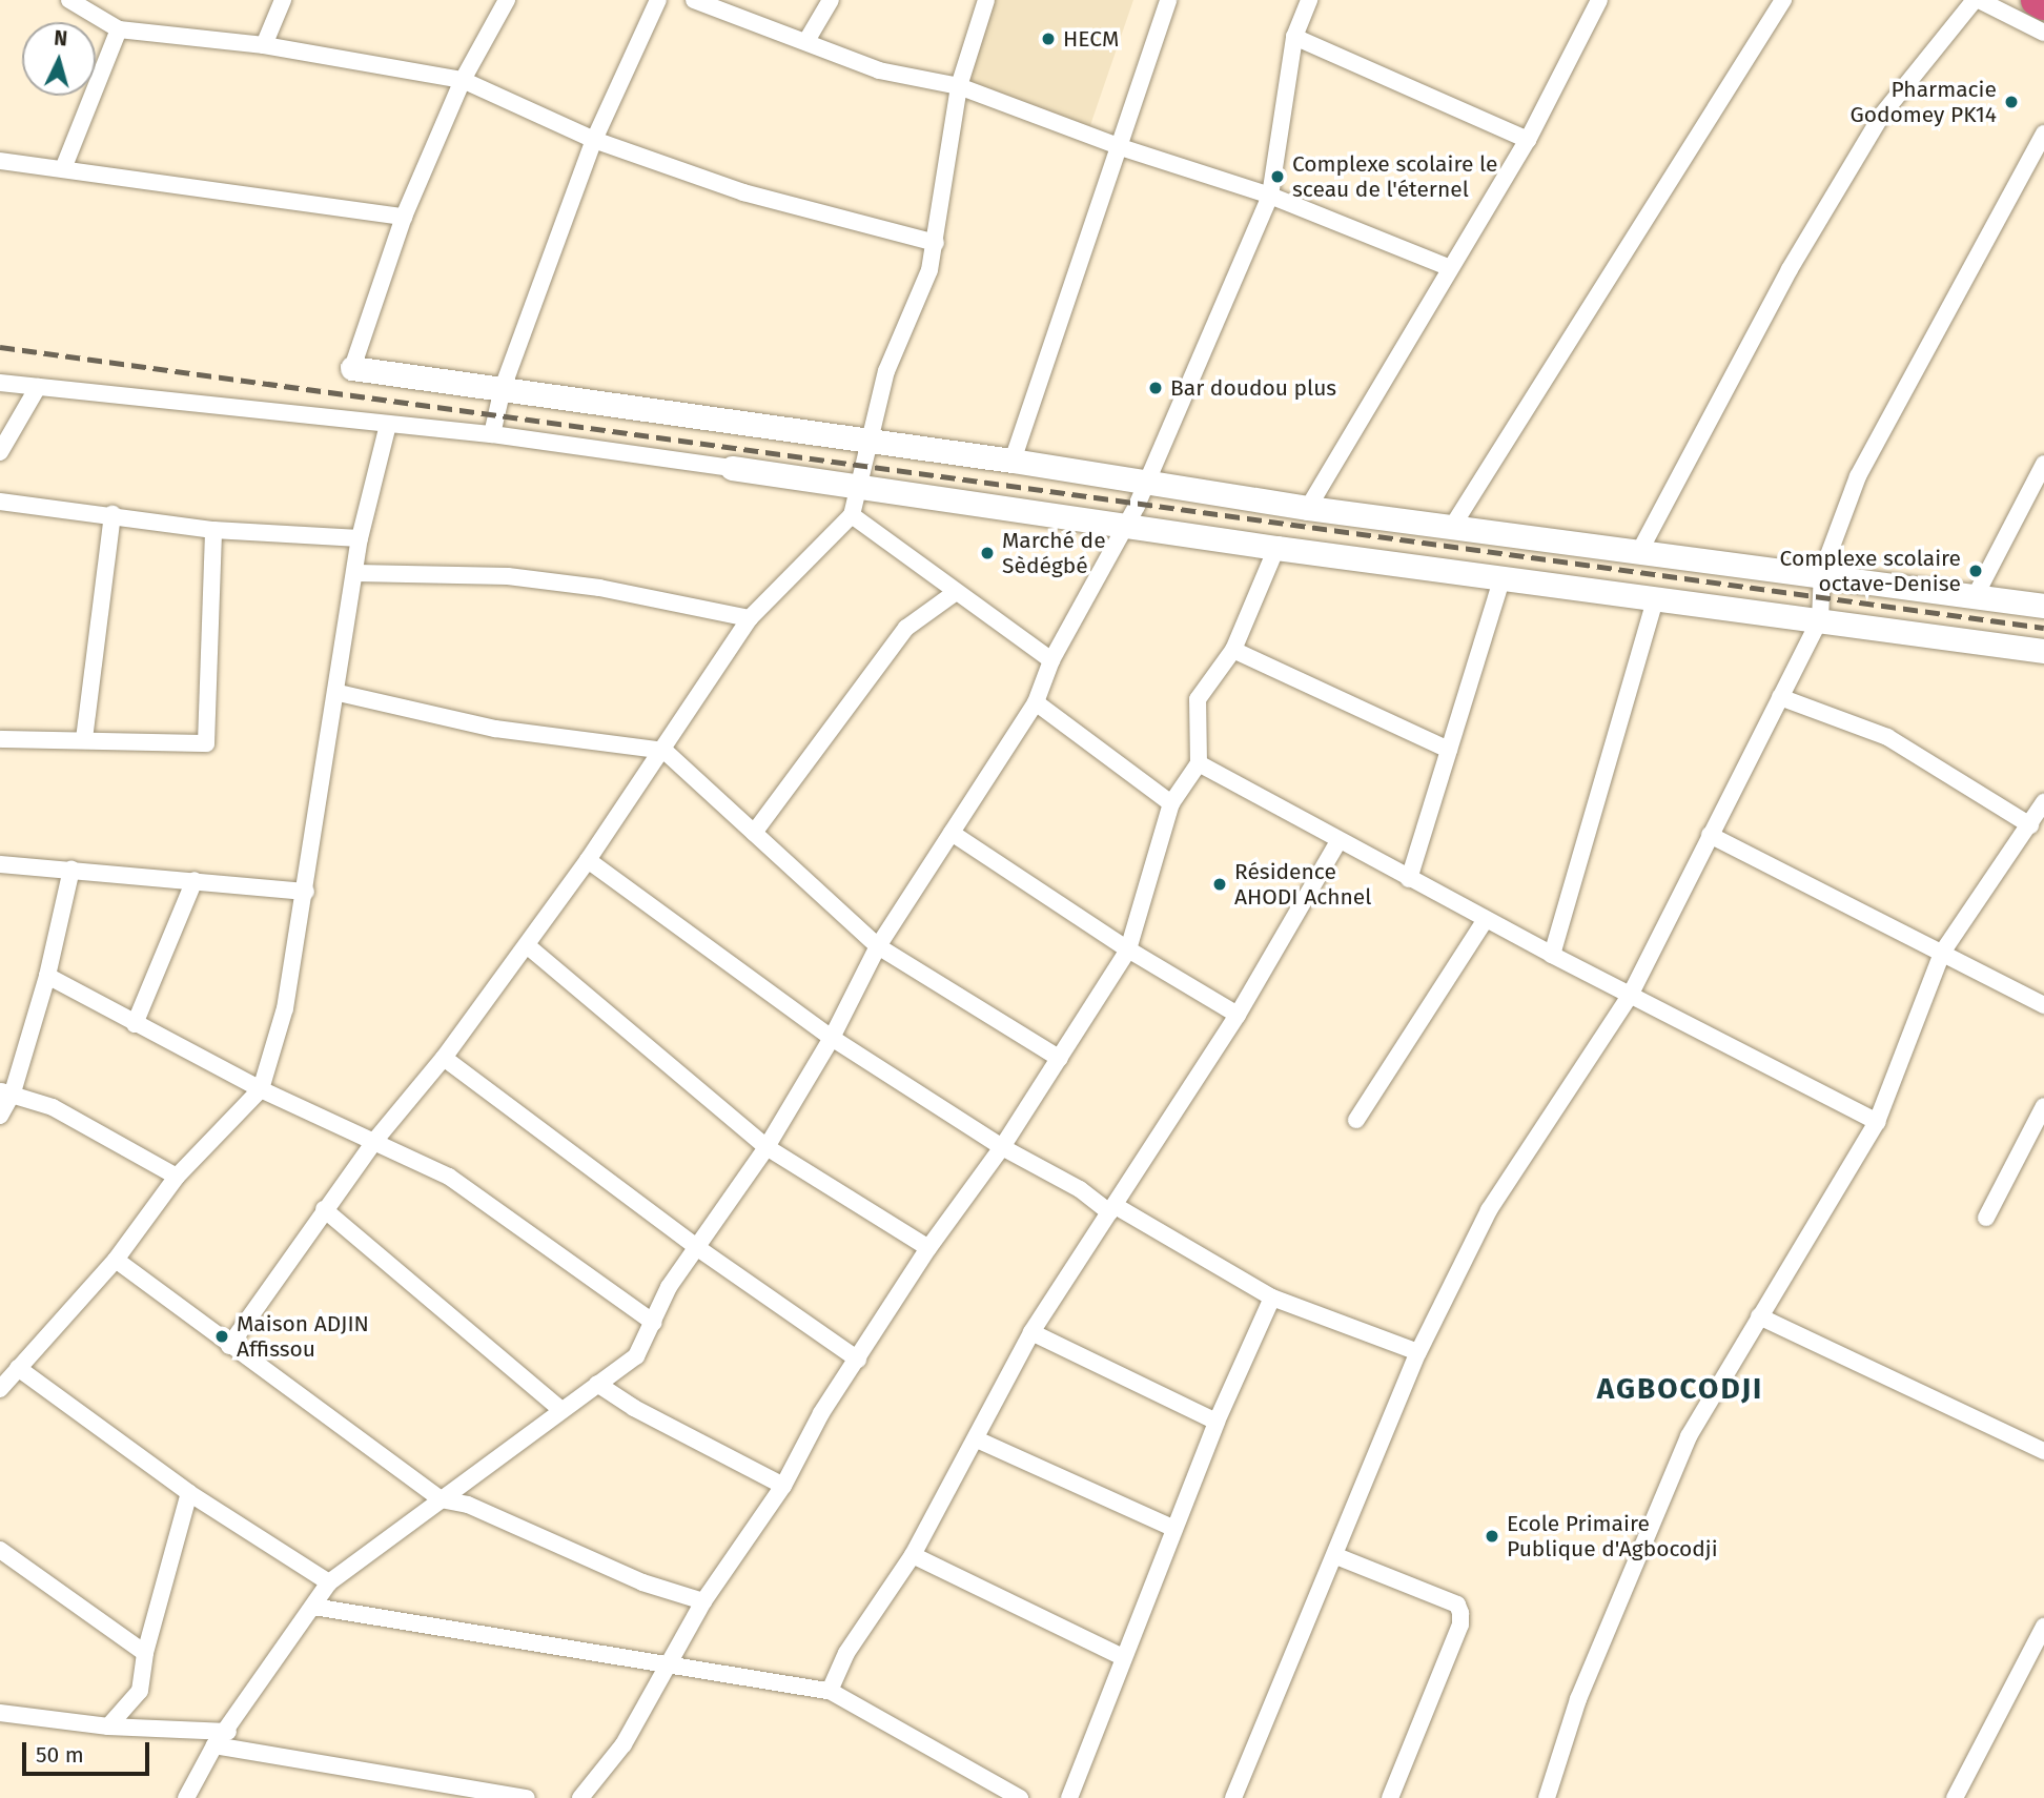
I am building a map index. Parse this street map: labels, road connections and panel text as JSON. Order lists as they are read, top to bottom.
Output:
{
  "districts": ["AGBOCODJI"],
  "places": [
    "HECM",
    "Pharmacie Godomey PK14",
    "Complexe scolaire le sceau de l'éternel",
    "Bar doudou plus",
    "Marché de Sèdégbé",
    "Complexe scolaire octave-Denise",
    "Résidence AHODI Achnel",
    "Maison ADJIN Affissou",
    "Ecole Primaire Publique d'Agbocodji"
  ],
  "scale_bar": "50 m",
  "north": "top"
}
